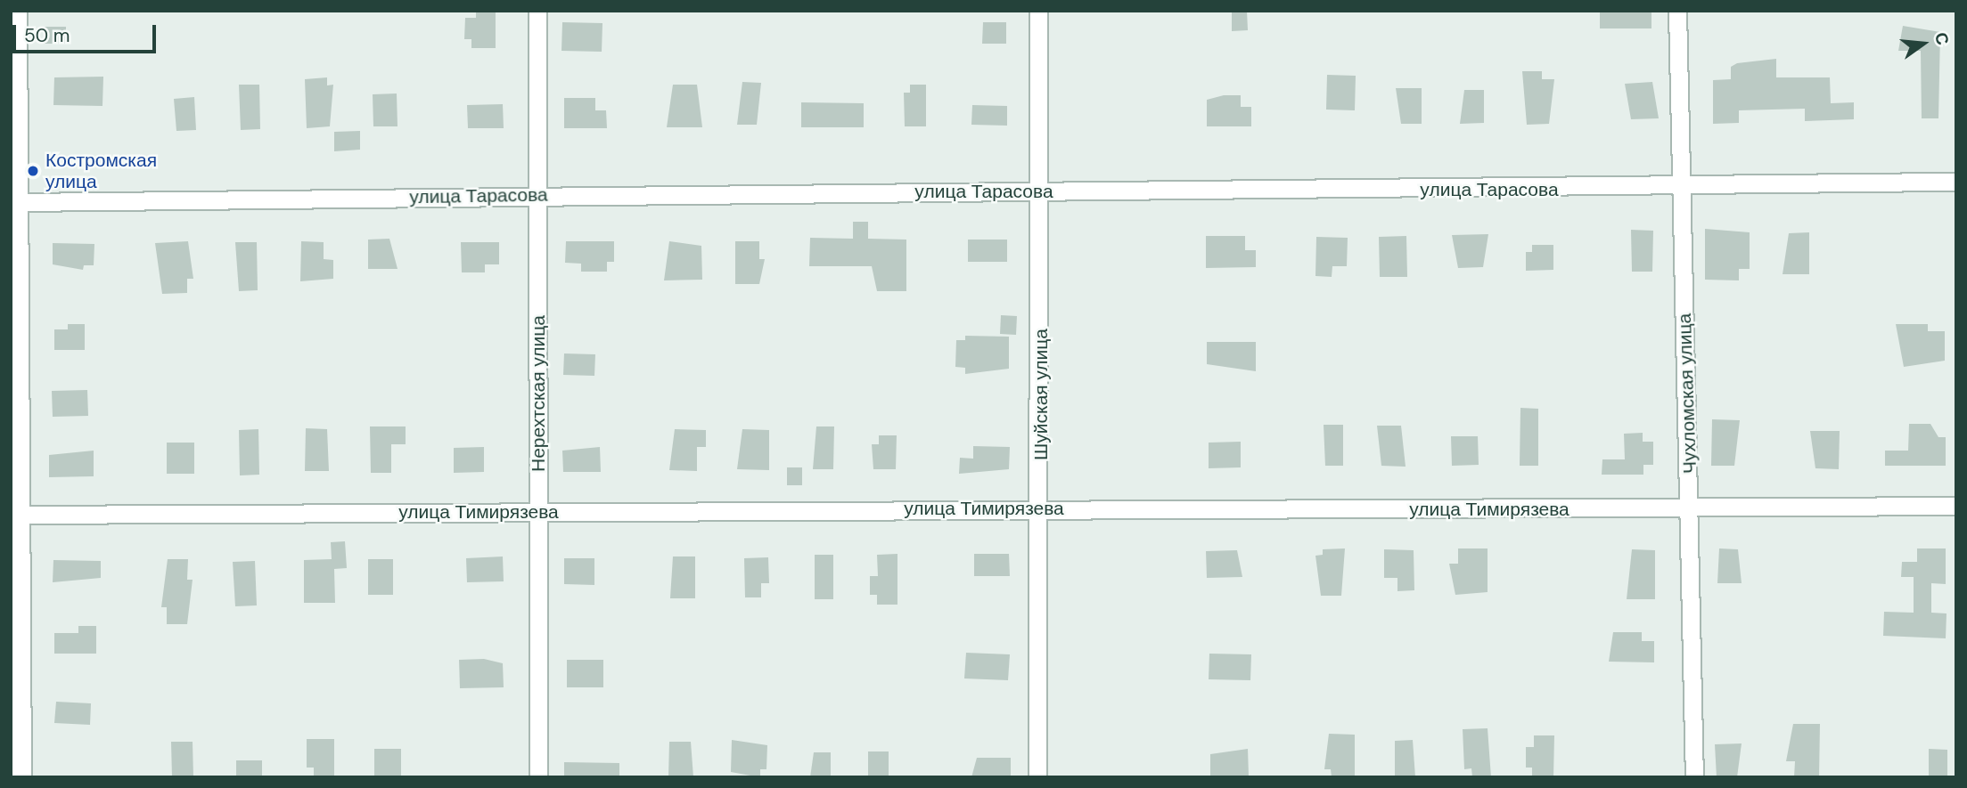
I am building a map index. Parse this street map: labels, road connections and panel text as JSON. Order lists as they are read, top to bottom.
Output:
{
  "streets": {
    "street": [
      "улица Тарасова",
      "Нерехтская улица",
      "Чухломская улица",
      "Шуйская улица",
      "улица Тимирязева"
    ]
  },
  "crossings": [
    ["улица Тарасова", "Нерехтская улица"],
    ["улица Тарасова", "Чухломская улица"],
    ["улица Тарасова", "Шуйская улица"],
    ["Нерехтская улица", "улица Тимирязева"],
    ["Чухломская улица", "улица Тимирязева"],
    ["Шуйская улица", "улица Тимирязева"]
  ],
  "places": ["Костромская улица"],
  "scale_bar": "50 m",
  "north": "right"
}
